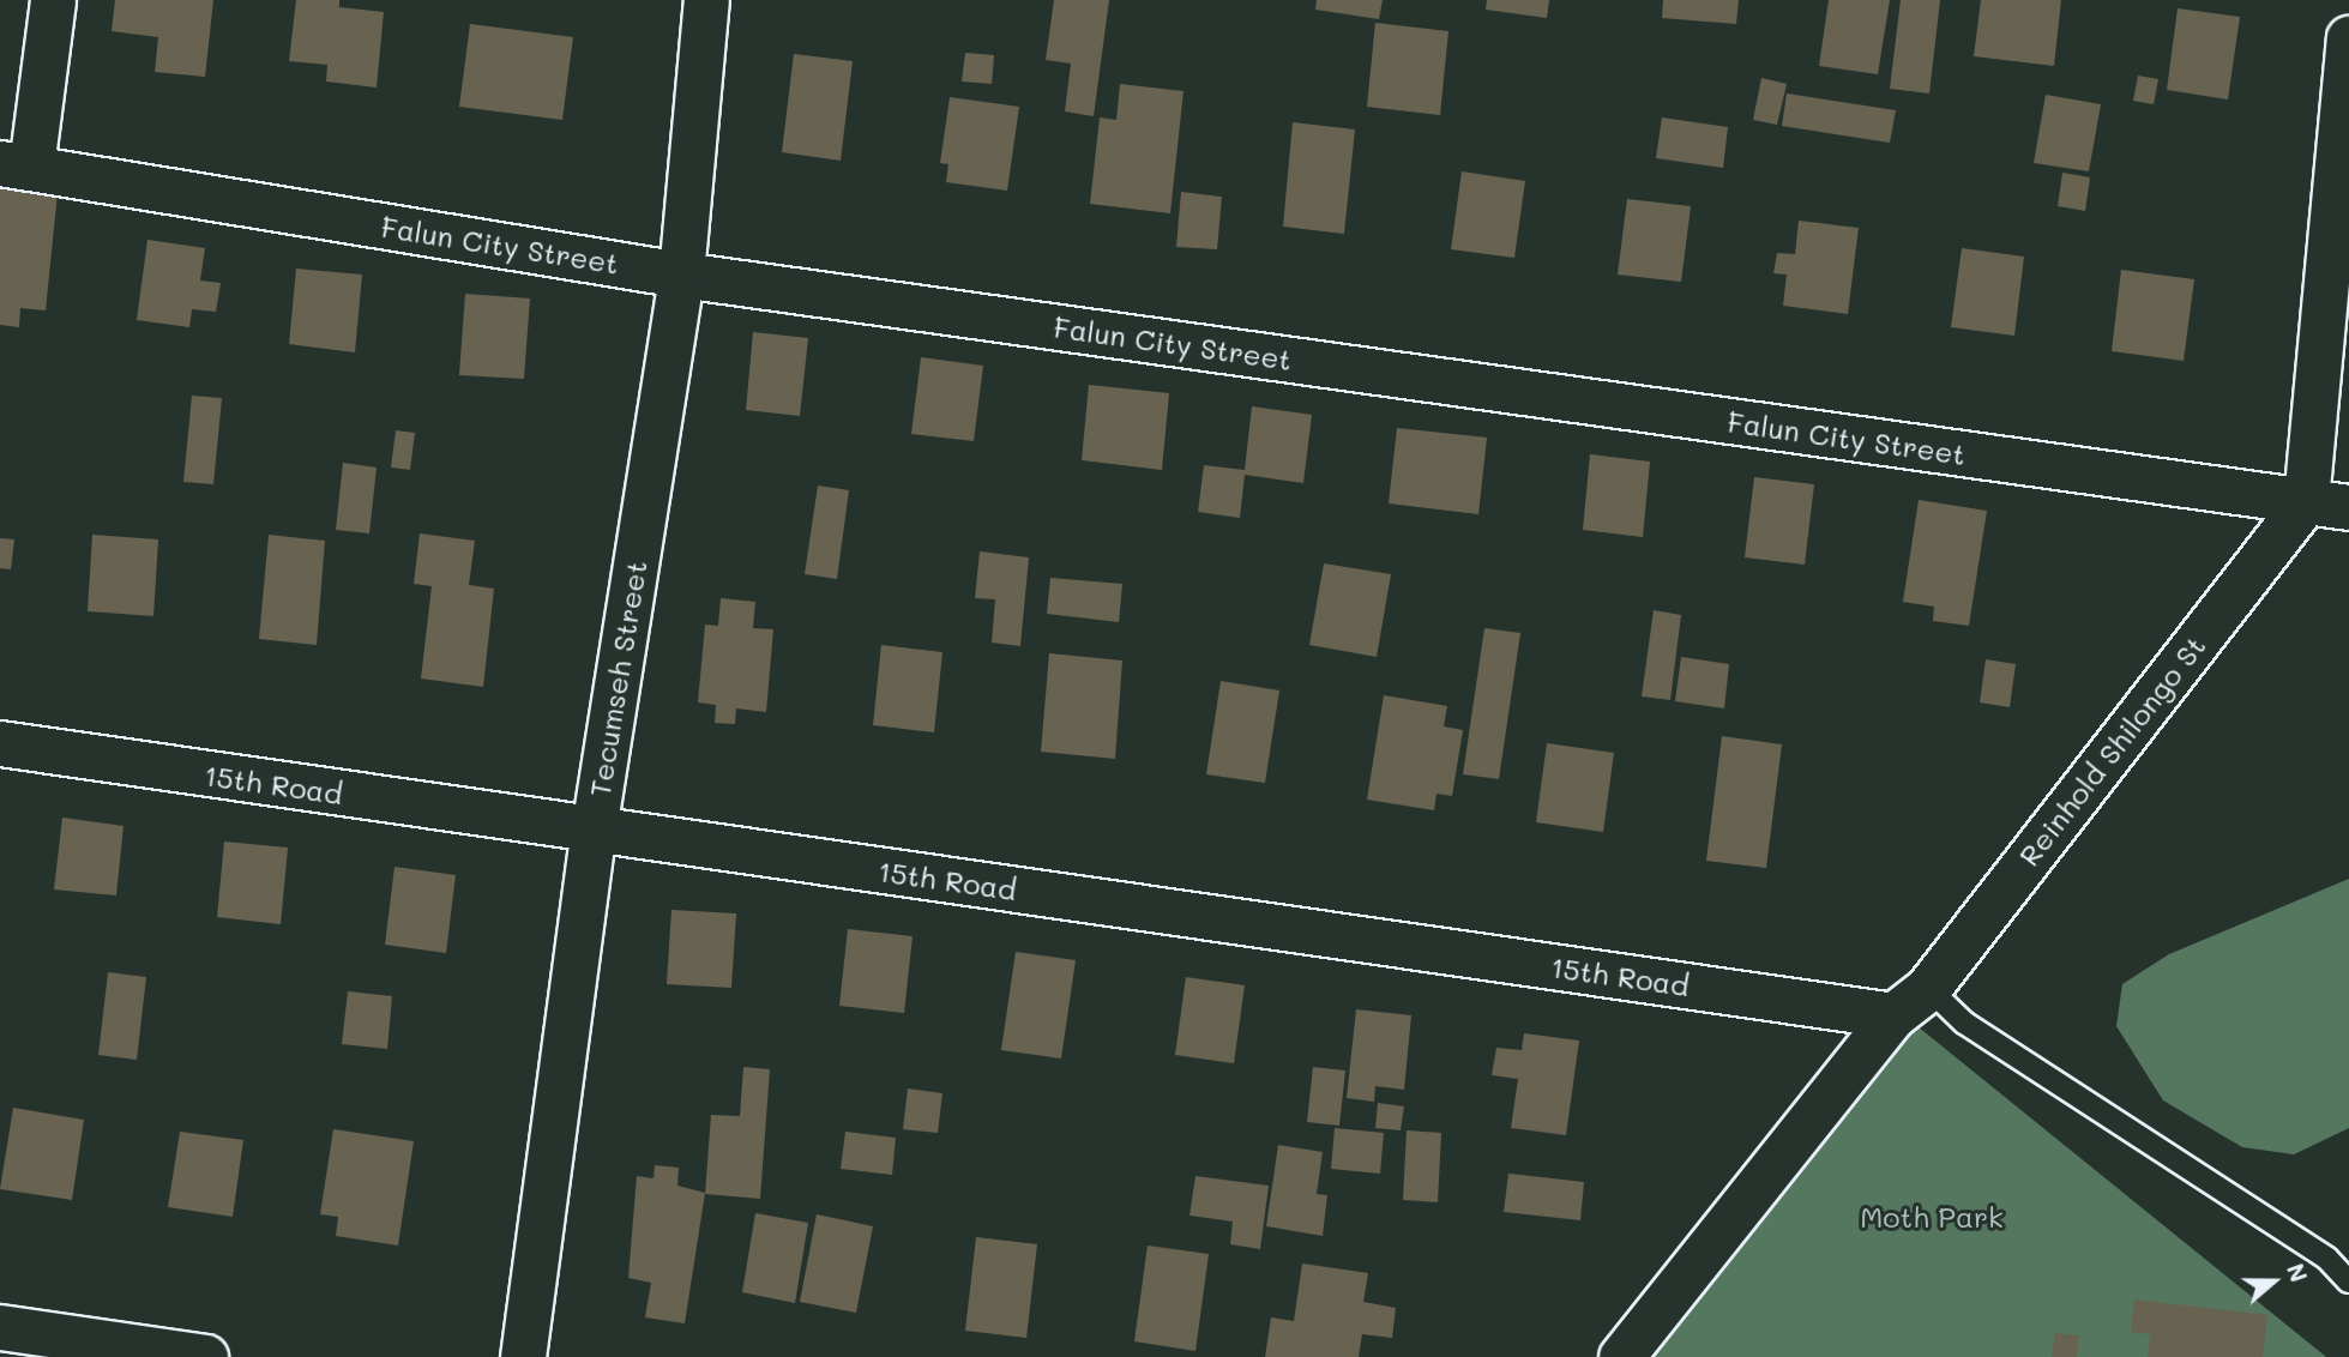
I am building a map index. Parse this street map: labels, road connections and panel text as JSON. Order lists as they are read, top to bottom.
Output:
{
  "streets": {
    "street": [
      "Falun City Street",
      "Tecumseh Street",
      "Reinhold Shilongo St",
      "15th Road"
    ]
  },
  "crossings": [
    ["Falun City Street", "Tecumseh Street"],
    ["Falun City Street", "Reinhold Shilongo St"],
    ["Tecumseh Street", "15th Road"],
    ["Reinhold Shilongo St", "15th Road"]
  ],
  "parks": ["Moth Park"],
  "north": "right"
}
